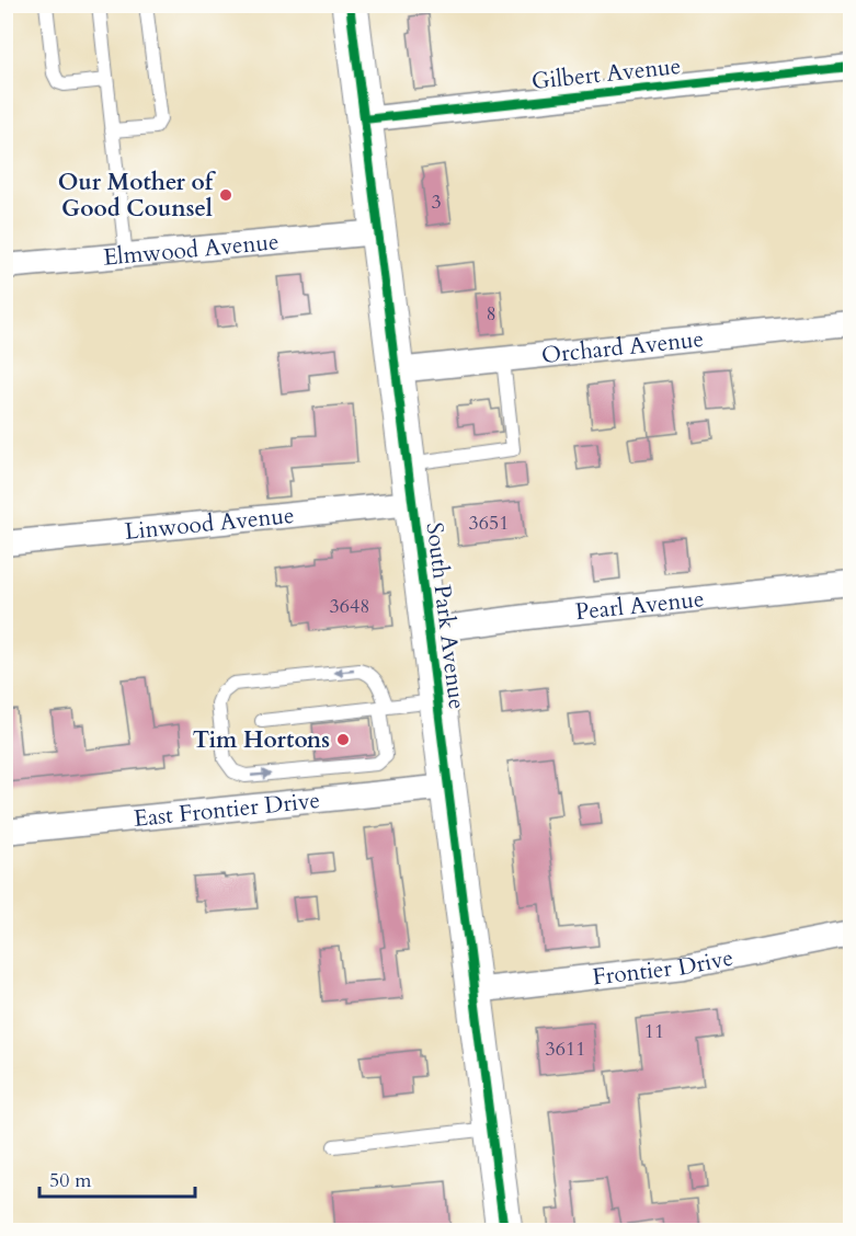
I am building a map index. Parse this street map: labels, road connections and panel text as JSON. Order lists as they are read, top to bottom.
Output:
{
  "streets": {
    "main road": ["South Park Avenue"],
    "street": [
      "Gilbert Avenue",
      "Elmwood Avenue",
      "Orchard Avenue",
      "Linwood Avenue",
      "Pearl Avenue",
      "East Frontier Drive",
      "Frontier Drive"
    ]
  },
  "crossings": [
    ["Gilbert Avenue", "South Park Avenue"],
    ["Elmwood Avenue", "South Park Avenue"],
    ["Orchard Avenue", "South Park Avenue"],
    ["Linwood Avenue", "South Park Avenue"],
    ["Pearl Avenue", "South Park Avenue"],
    ["South Park Avenue", "East Frontier Drive"],
    ["South Park Avenue", "Frontier Drive"]
  ],
  "places": ["Our Mother of Good Counsel", "Tim Hortons"],
  "house_numbers": [
    "3",
    "8",
    "3651",
    "3648",
    "11",
    "3611"
  ],
  "scale_bar": "50 m"
}
